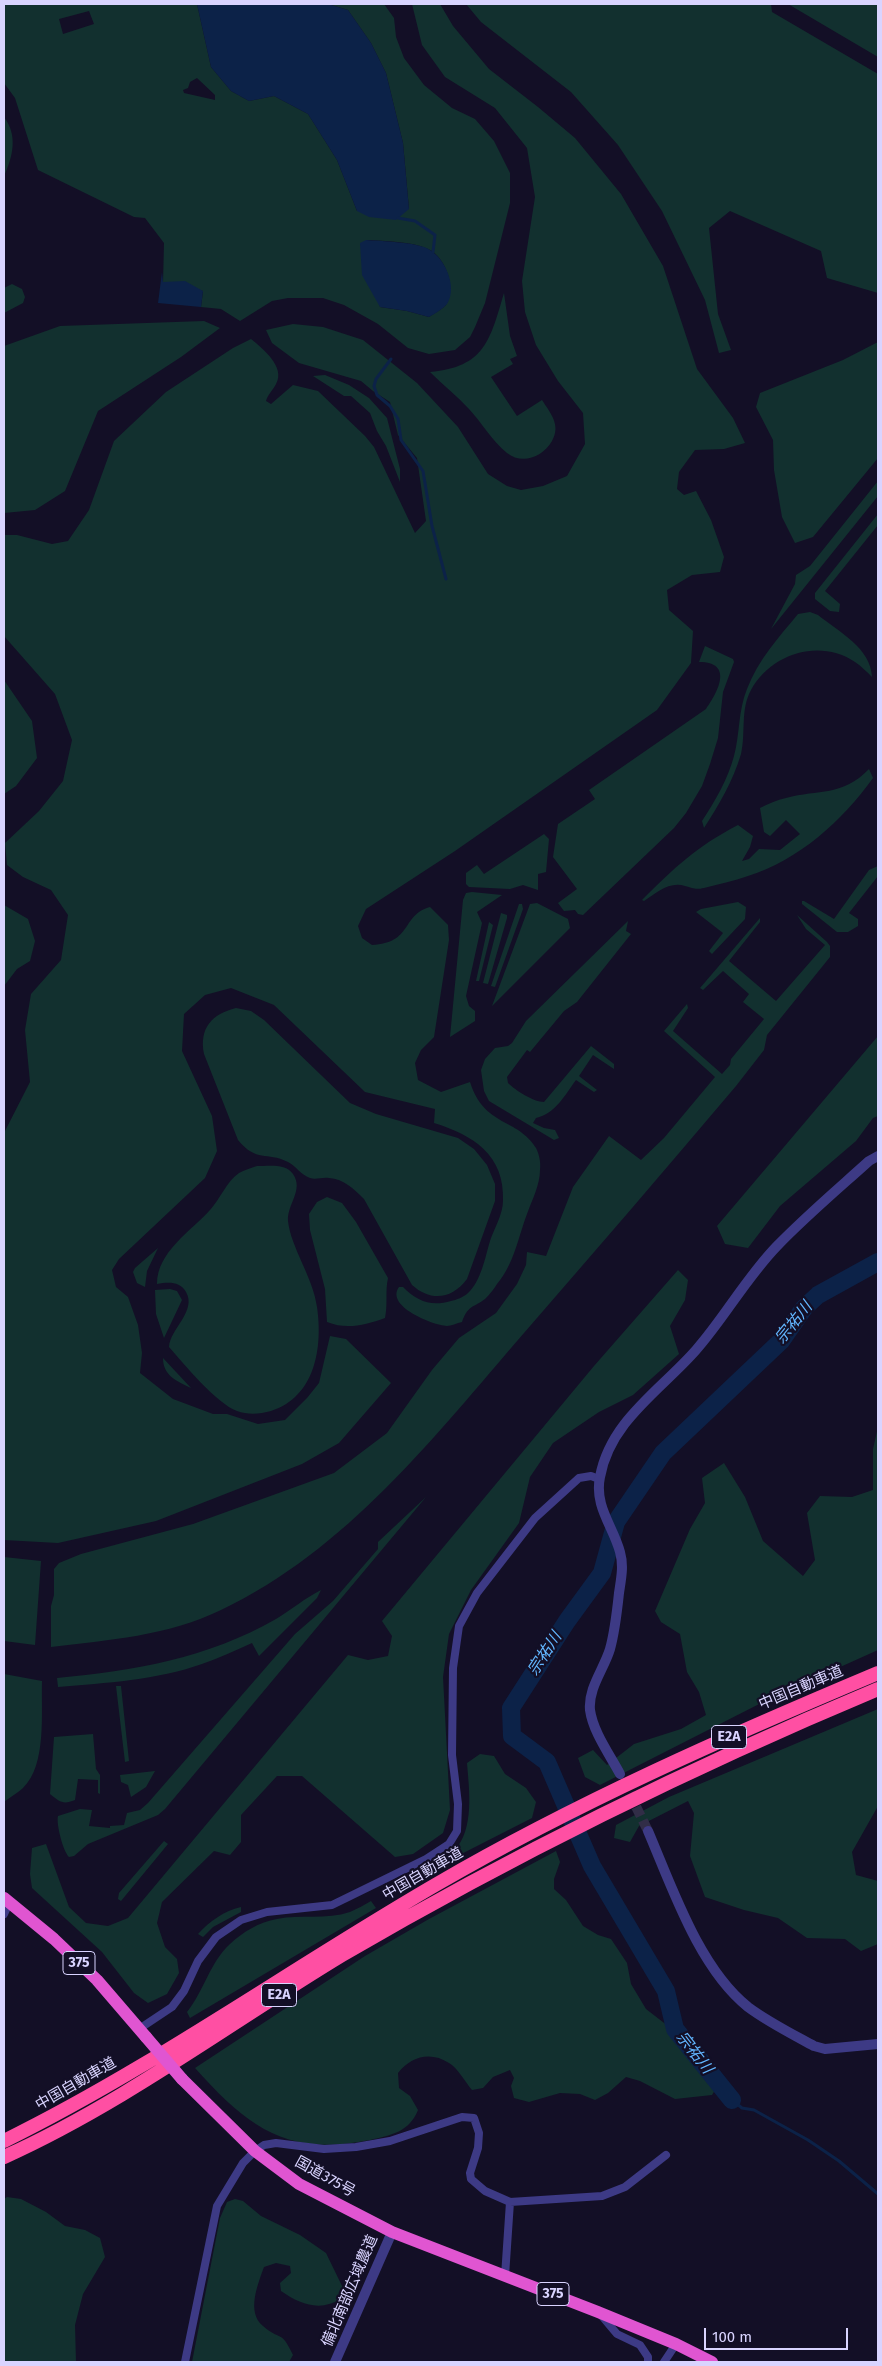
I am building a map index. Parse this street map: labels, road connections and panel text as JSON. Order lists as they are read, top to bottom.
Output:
{
  "streets": {
    "highway": [
      "中国自動車道",
      "E2A",
      "375",
      "国道375号"
    ],
    "street": ["備北南部広域農道"]
  },
  "crossings": [
    ["国道375号", "備北南部広域農道"]
  ],
  "water": ["宗祐川"],
  "scale_bar": "100 m"
}
